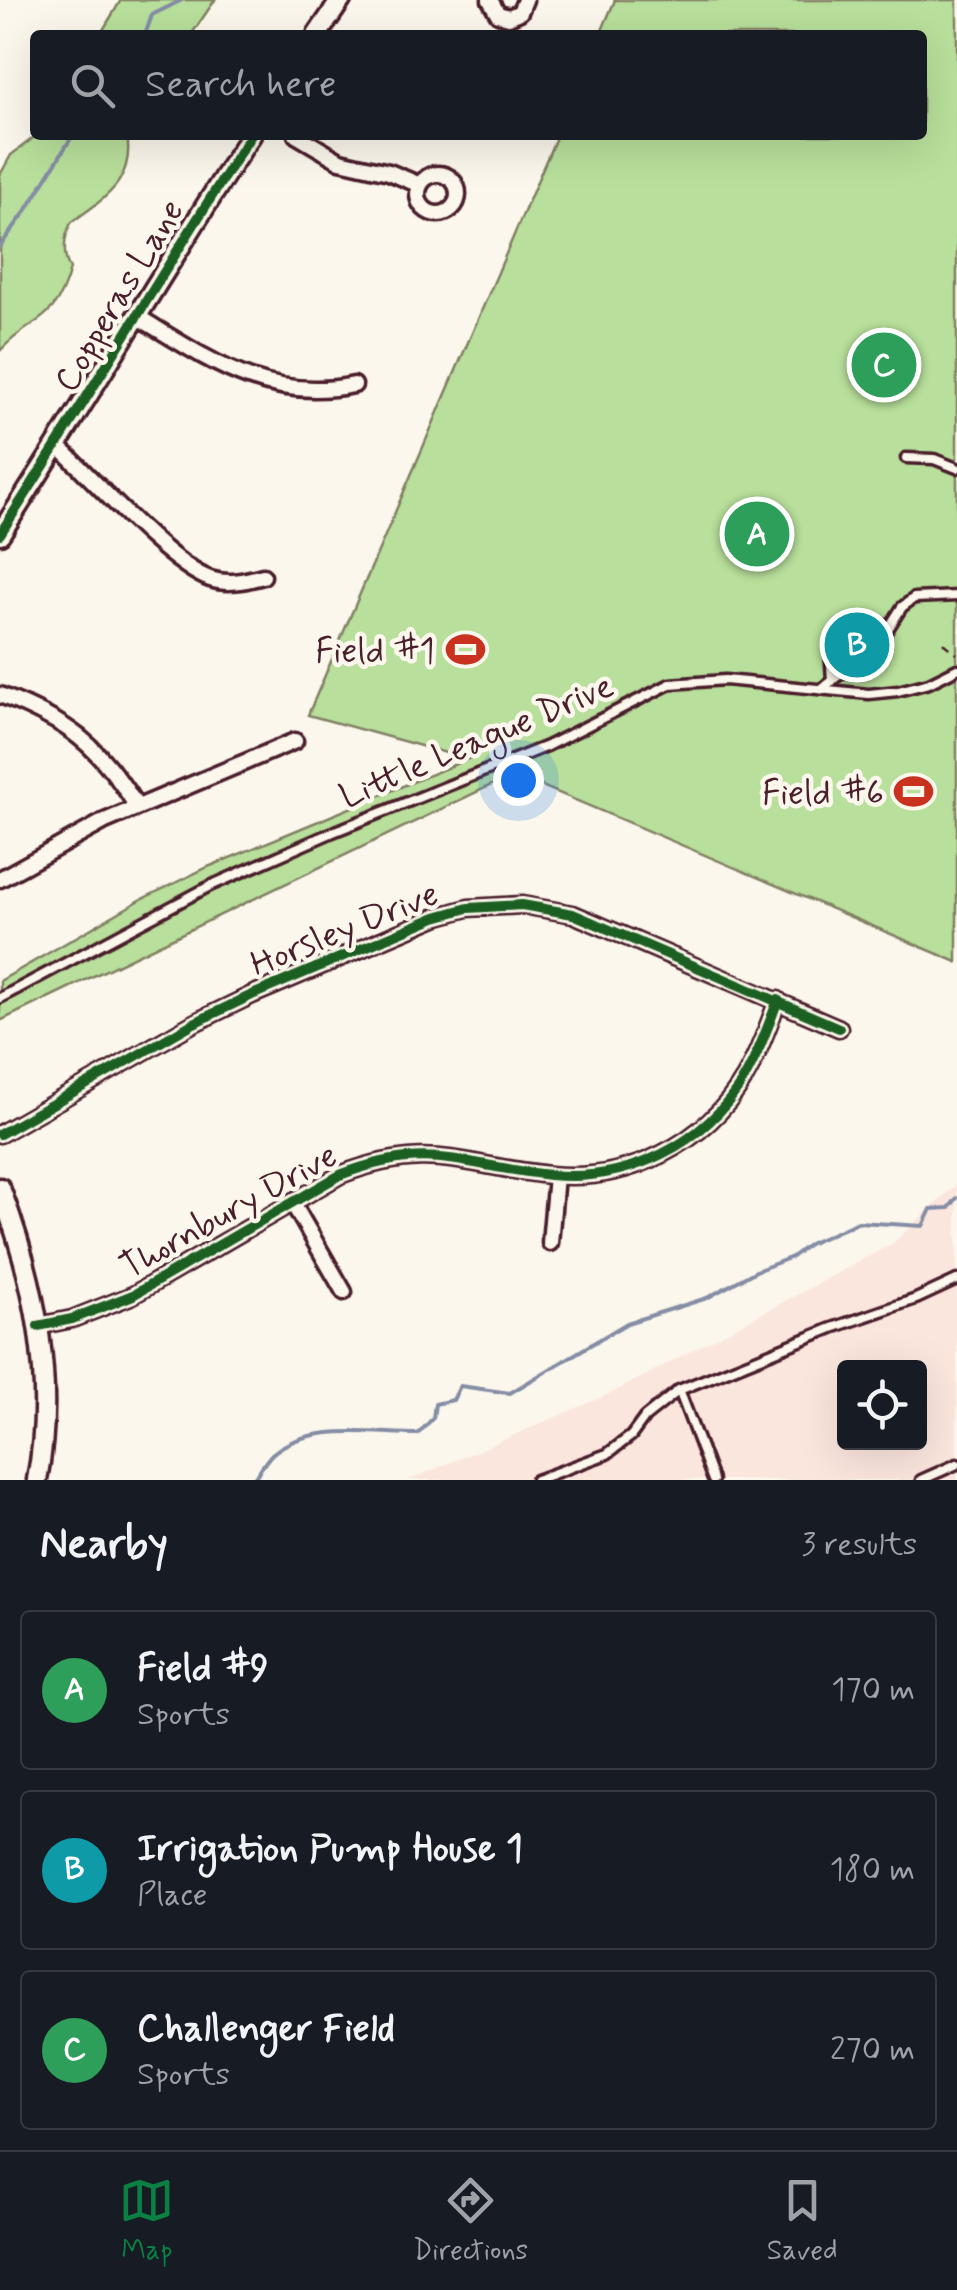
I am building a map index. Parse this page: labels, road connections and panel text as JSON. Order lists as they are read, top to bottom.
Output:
{
  "streets": {
    "street": ["Copperas Lane", "Horsley Drive", "Thornbury Drive"],
    "lane": ["Little League Drive"]
  },
  "crossings": [
    ["Horsley Drive", "Thornbury Drive"]
  ],
  "places": {
    "sports": ["Field #1", "Field #6"]
  },
  "page": {
    "search": "Search here",
    "pins": ["C", "A", "B"],
    "heading": ["Nearby", "3 results"],
    "list": [
      {
        "mark": "A",
        "name": "Field #9",
        "note": "Sports",
        "value": "170 m"
      },
      {
        "mark": "B",
        "name": "Irrigation Pump House 1",
        "note": "Place",
        "value": "180 m"
      },
      {
        "mark": "C",
        "name": "Challenger Field",
        "note": "Sports",
        "value": "270 m"
      }
    ],
    "nav": ["Map", "Directions", "Saved"]
  }
}
